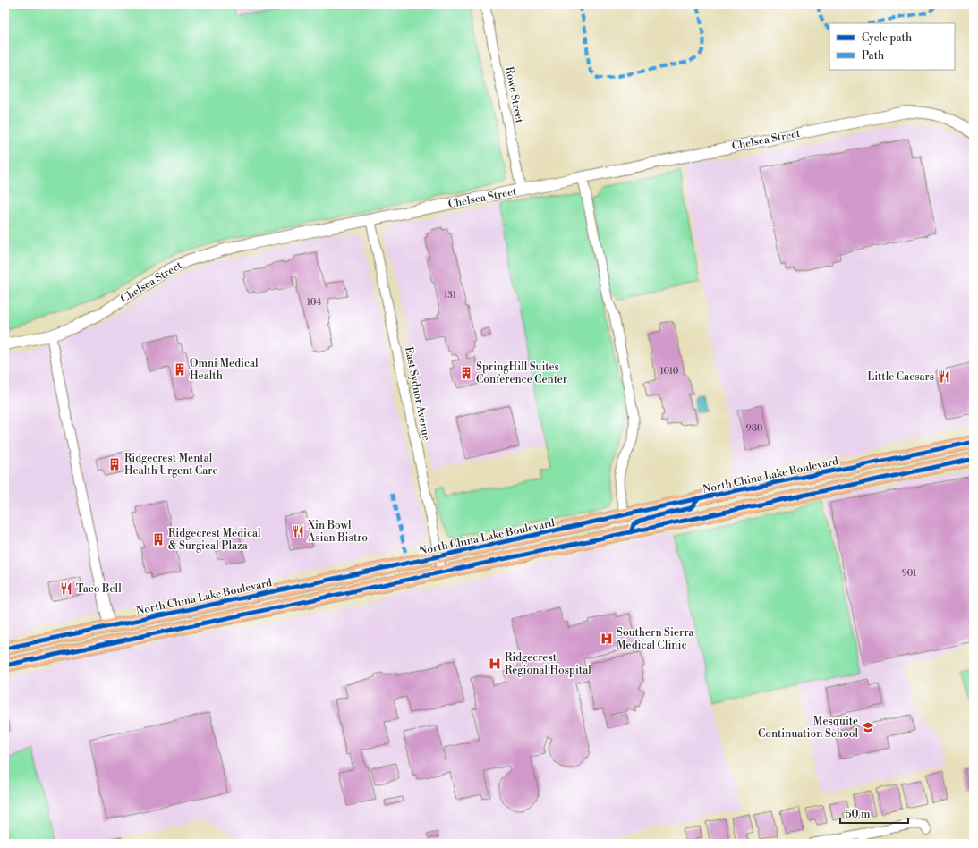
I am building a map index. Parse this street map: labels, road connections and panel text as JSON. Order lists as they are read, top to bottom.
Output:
{
  "streets": {
    "main road": ["North China Lake Boulevard"],
    "street": ["Rowe Street", "Chelsea Street", "East Sydnor Avenue"]
  },
  "crossings": [
    ["Rowe Street", "Chelsea Street"],
    ["Chelsea Street", "East Sydnor Avenue"],
    ["East Sydnor Avenue", "North China Lake Boulevard"]
  ],
  "places": {
    "building": [
      "Omni Medical Health",
      "SpringHill Suites Conference Center",
      "Ridgecrest Mental Health Urgent Care",
      "Ridgecrest Medical & Surgical Plaza"
    ],
    "restaurant": ["Little Caesars", "Xin Bowl Asian Bistro", "Taco Bell"],
    "hospital": ["Southern Sierra Medical Clinic", "Ridgecrest Regional Hospital"],
    "school or university": ["Mesquite Continuation School"]
  },
  "house_numbers": [
    "131",
    "104",
    "1010",
    "980",
    "901"
  ],
  "legend": ["Cycle path", "Path"],
  "scale_bar": "50 m"
}
